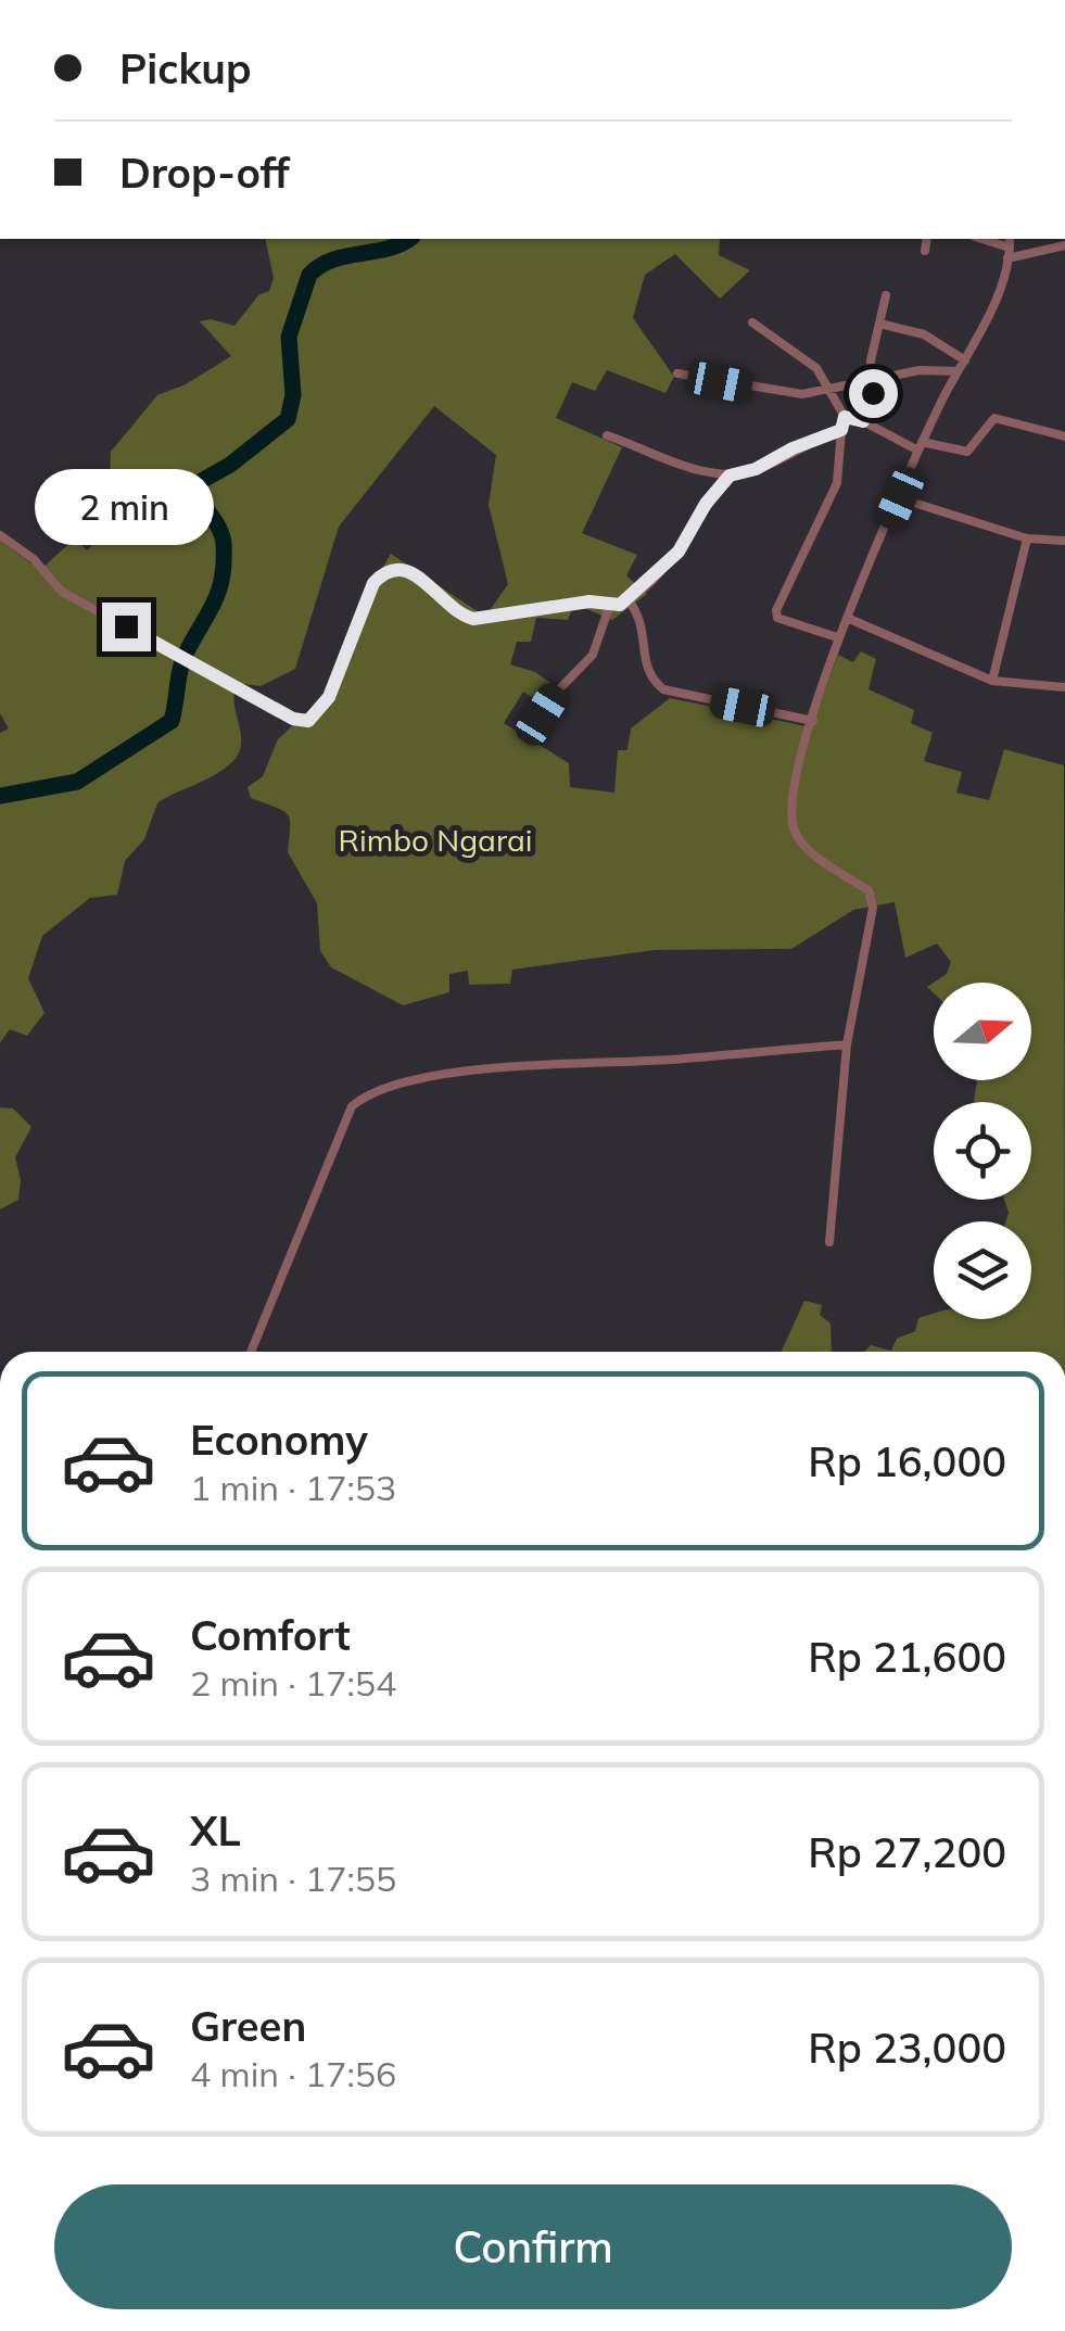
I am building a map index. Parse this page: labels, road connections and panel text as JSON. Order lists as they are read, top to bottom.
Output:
{
  "parks": ["Rimbo Ngarai"],
  "north": "right",
  "page": {
    "banner": ["Pickup", "Drop-off"],
    "bubble": "2 min",
    "list": [
      {
        "name": "Economy",
        "note": "1 min · 17:53",
        "value": "Rp 16,000"
      },
      {
        "name": "Comfort",
        "note": "2 min · 17:54",
        "value": "Rp 21,600"
      },
      {
        "name": "XL",
        "note": "3 min · 17:55",
        "value": "Rp 27,200"
      },
      {
        "name": "Green",
        "note": "4 min · 17:56",
        "value": "Rp 23,000"
      }
    ],
    "buttons": "Confirm"
  }
}
